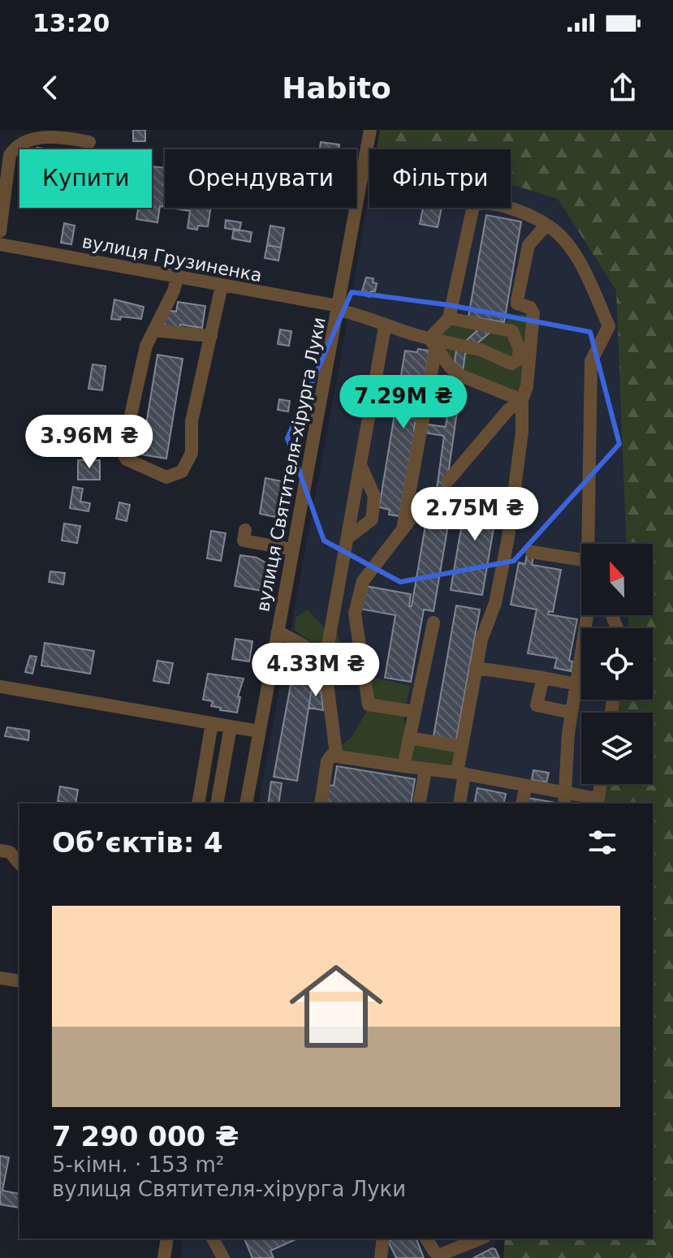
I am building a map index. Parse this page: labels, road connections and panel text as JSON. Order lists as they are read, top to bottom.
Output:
{
  "streets": {
    "street": ["вулиця Грузиненка", "вулиця Святителя-хірурга Луки"]
  },
  "crossings": [
    ["вулиця Грузиненка", "вулиця Святителя-хірурга Луки"]
  ],
  "north": "top",
  "page": {
    "status": "13:20",
    "header": "Habito",
    "chip": ["Купити", "Орендувати", "Фільтри"],
    "price": [
      "7.29M ₴",
      "3.96M ₴",
      "2.75M ₴",
      "4.33M ₴"
    ],
    "heading": "Об’єктів: 4",
    "list": [
      {
        "name": "7 290 000 ₴",
        "note": "5-кімн. · 153 m² · вулиця Святителя-хірурга Луки"
      }
    ]
  }
}
